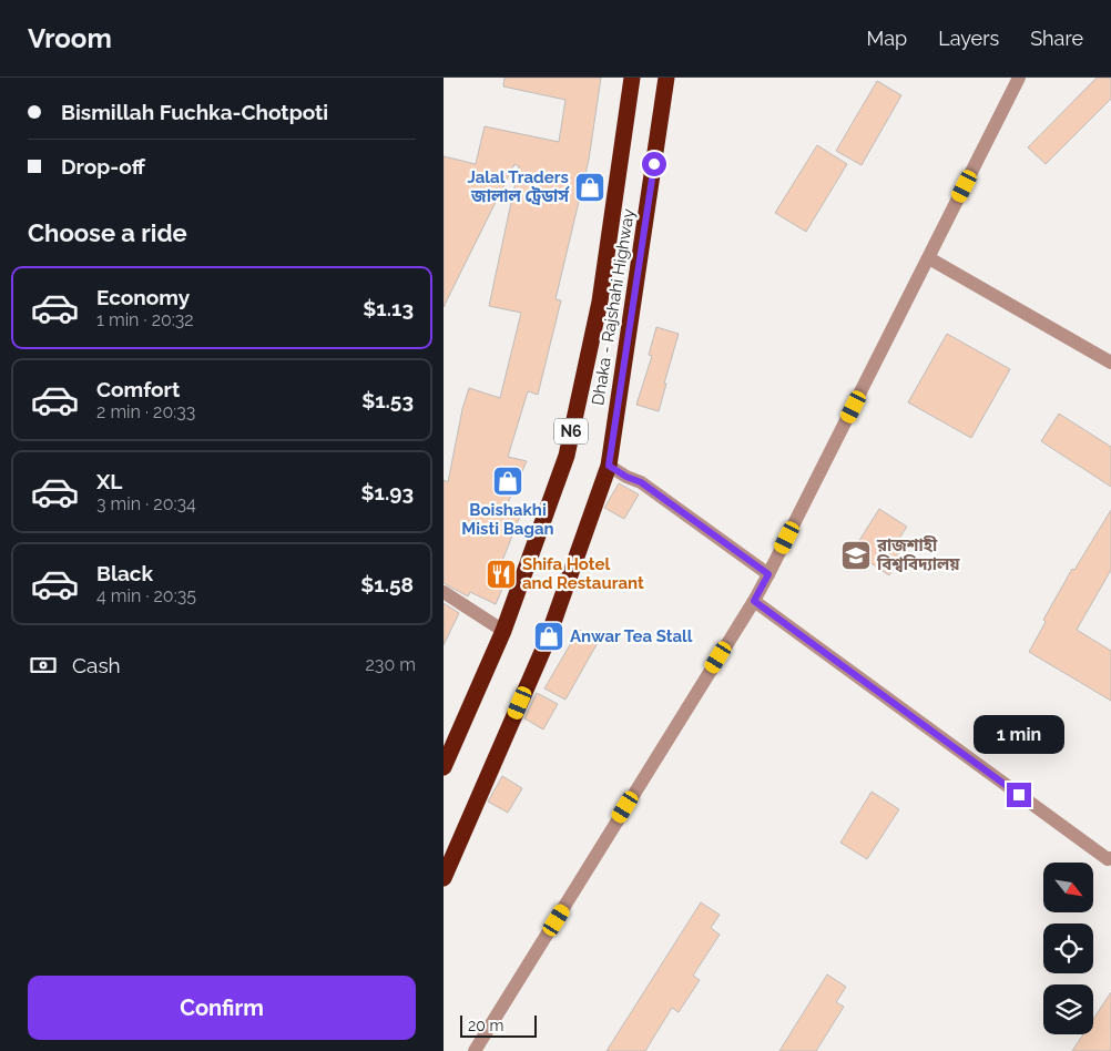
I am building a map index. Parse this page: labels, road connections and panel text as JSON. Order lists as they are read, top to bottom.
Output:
{
  "streets": {
    "highway": ["Dhaka - Rajshahi Highway", "N6"]
  },
  "places": {
    "shop": ["Jalal Traders জালাল ট্রেডার্স", "Boishakhi Misti Bagan", "Anwar Tea Stall"],
    "school or university": ["রাজশাহী বিশ্ববিদ্যালয়"],
    "restaurant": ["Shifa Hotel and Restaurant"]
  },
  "scale_bar": "20 m",
  "north": "bottom right",
  "page": {
    "header": "Vroom",
    "nav": ["Map", "Layers", "Share"],
    "banner": ["Bismillah Fuchka-Chotpoti", "Drop-off"],
    "heading": "Choose a ride",
    "list": [
      {
        "name": "Economy",
        "note": "1 min · 20:32",
        "value": "$1.13"
      },
      {
        "name": "Comfort",
        "note": "2 min · 20:33",
        "value": "$1.53"
      },
      {
        "name": "XL",
        "note": "3 min · 20:34",
        "value": "$1.93"
      },
      {
        "name": "Black",
        "note": "4 min · 20:35",
        "value": "$1.58"
      }
    ],
    "pay": ["Cash", "230 m"],
    "bubble": "1 min",
    "buttons": "Confirm",
    "scale": "20 m"
  }
}
